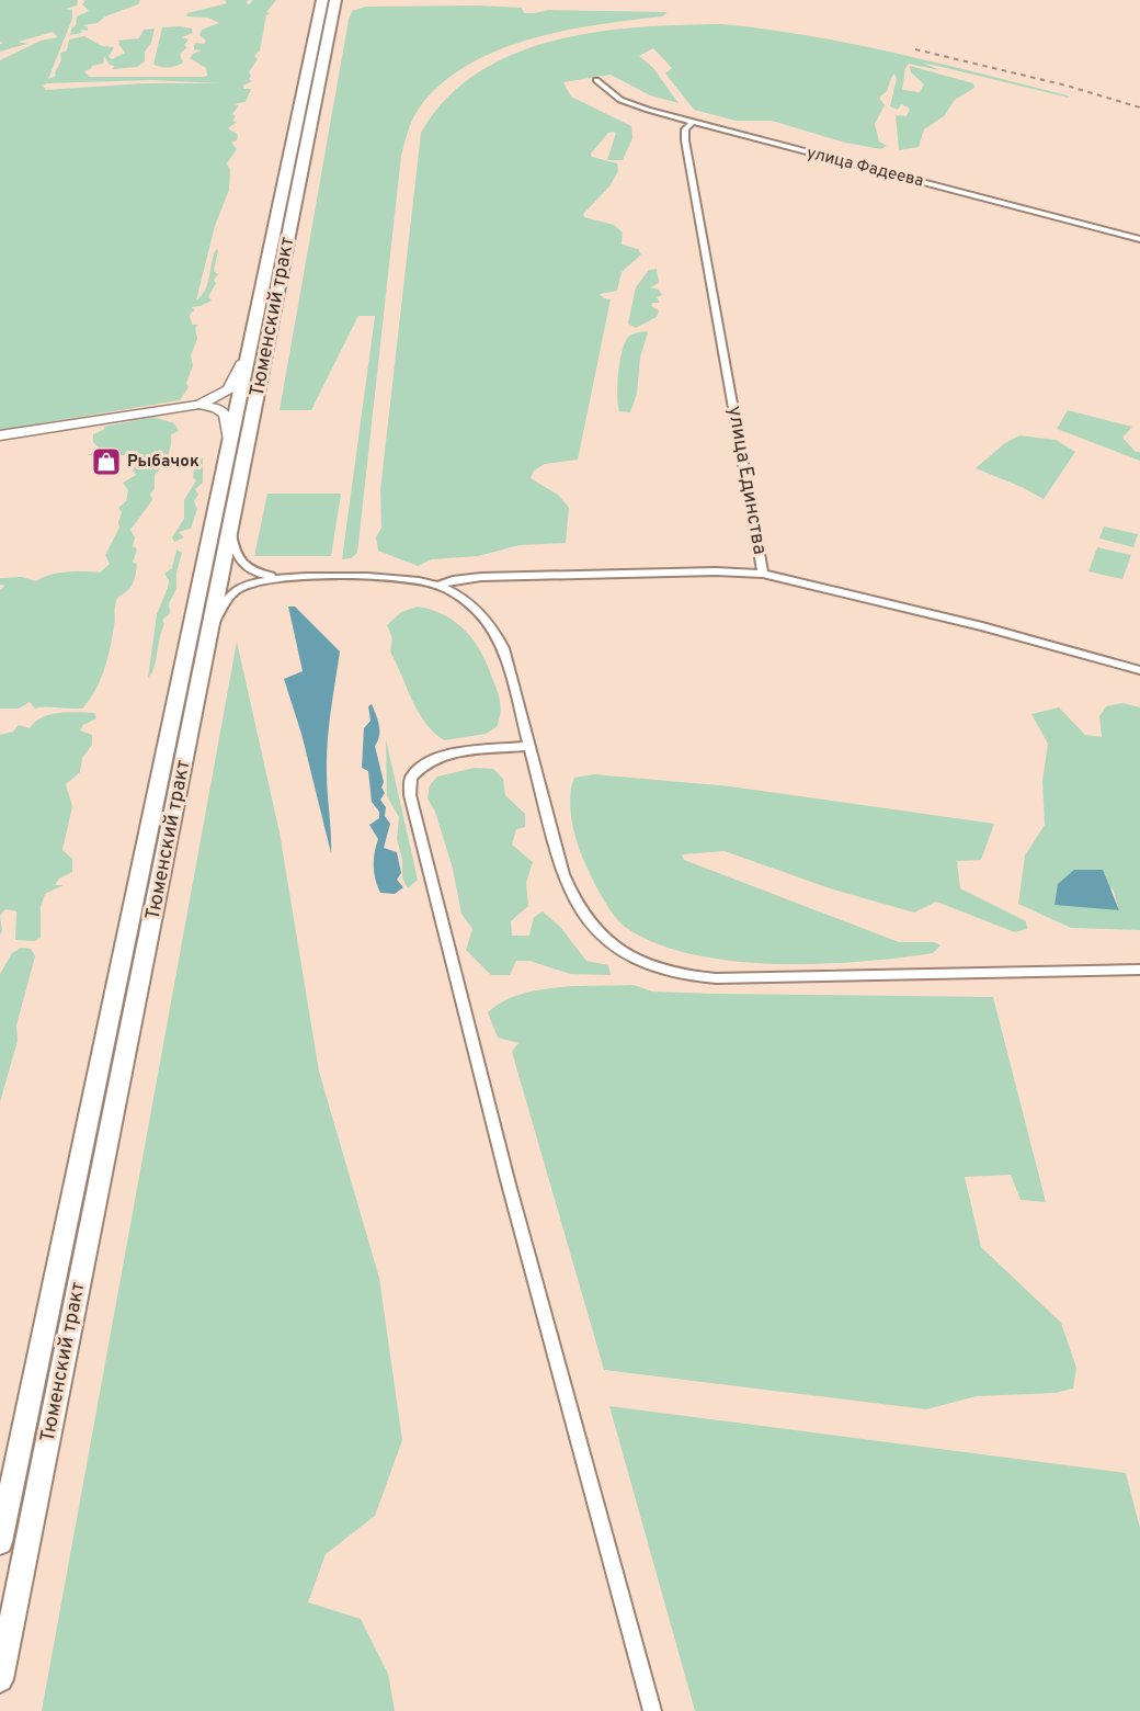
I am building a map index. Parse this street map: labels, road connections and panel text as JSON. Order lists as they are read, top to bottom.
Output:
{
  "streets": {
    "main road": ["Тюменский тракт"],
    "street": ["улица Фадеева", "улица Единства"]
  },
  "crossings": [
    ["улица Фадеева", "улица Единства"]
  ],
  "places": {
    "shop": ["Рыбачок"]
  }
}
